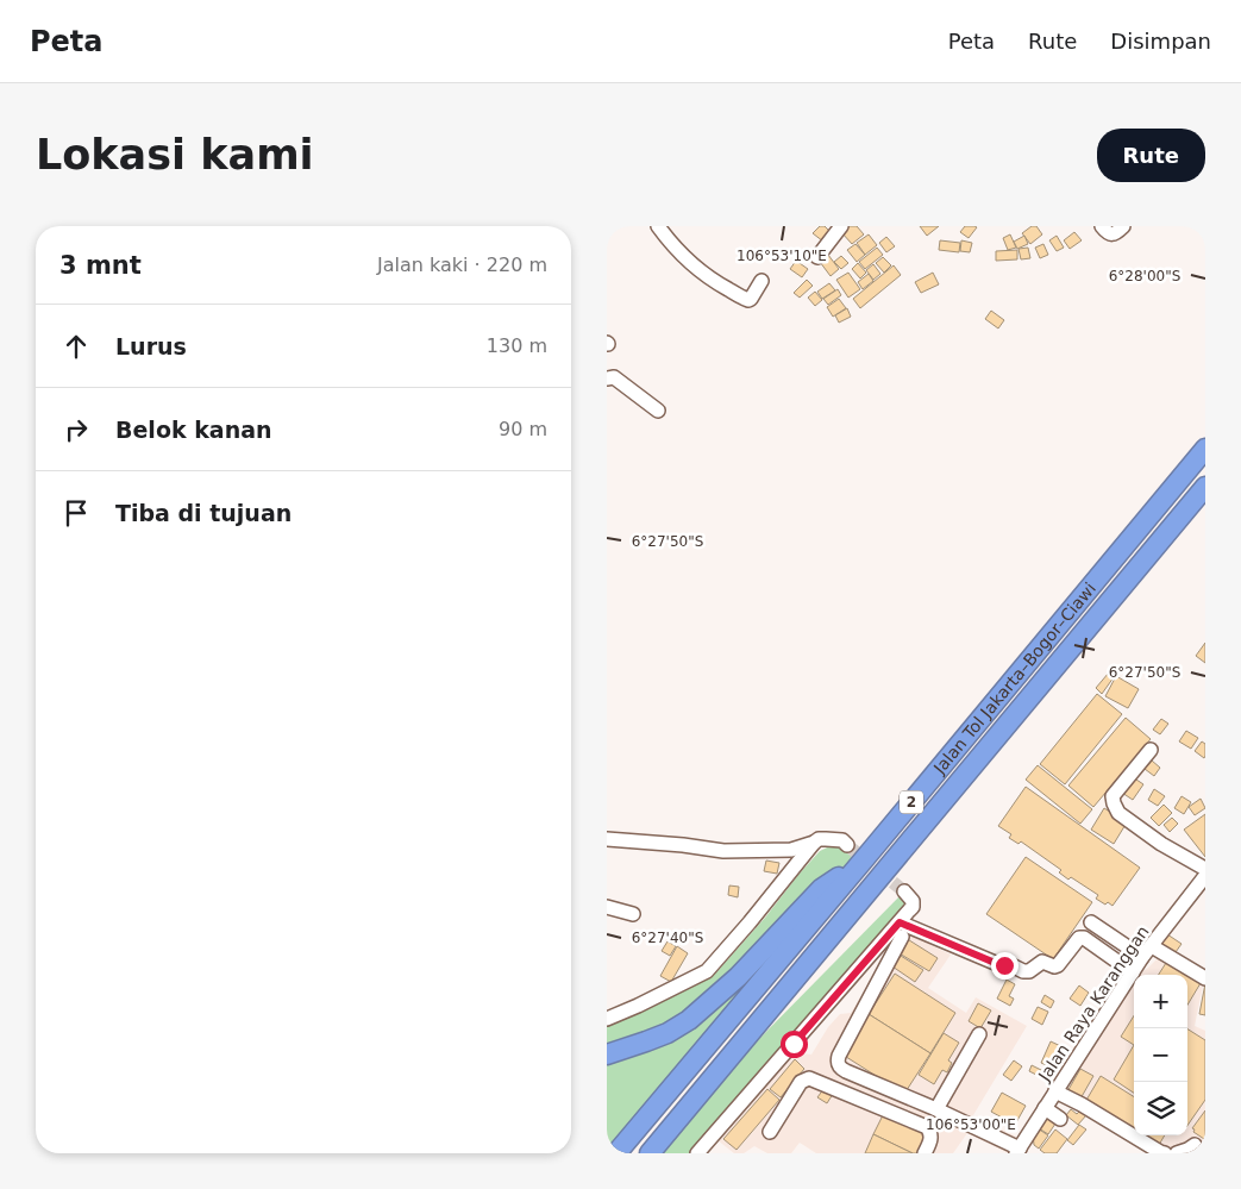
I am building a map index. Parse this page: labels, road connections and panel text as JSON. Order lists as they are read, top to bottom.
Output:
{
  "streets": {
    "highway": ["Jalan Tol Jakarta–Bogor–Ciawi", "2"],
    "street": ["Jalan Raya Karanggan"]
  },
  "page": {
    "header": "Peta",
    "nav": ["Peta", "Rute", "Disimpan"],
    "buttons": "Rute",
    "title": "Lokasi kami",
    "heading": ["3 mnt", "Jalan kaki · 220 m"],
    "list": [
      ["Lurus", "130 m"],
      ["Belok kanan", "90 m"],
      "Tiba di tujuan"
    ],
    "map_buttons": ["+", "−"]
  },
  "coordinates": [
    "106°53'10\"E",
    "6°28'00\"S",
    "6°27'50\"S",
    "6°27'40\"S",
    "106°53'00\"E"
  ]
}
